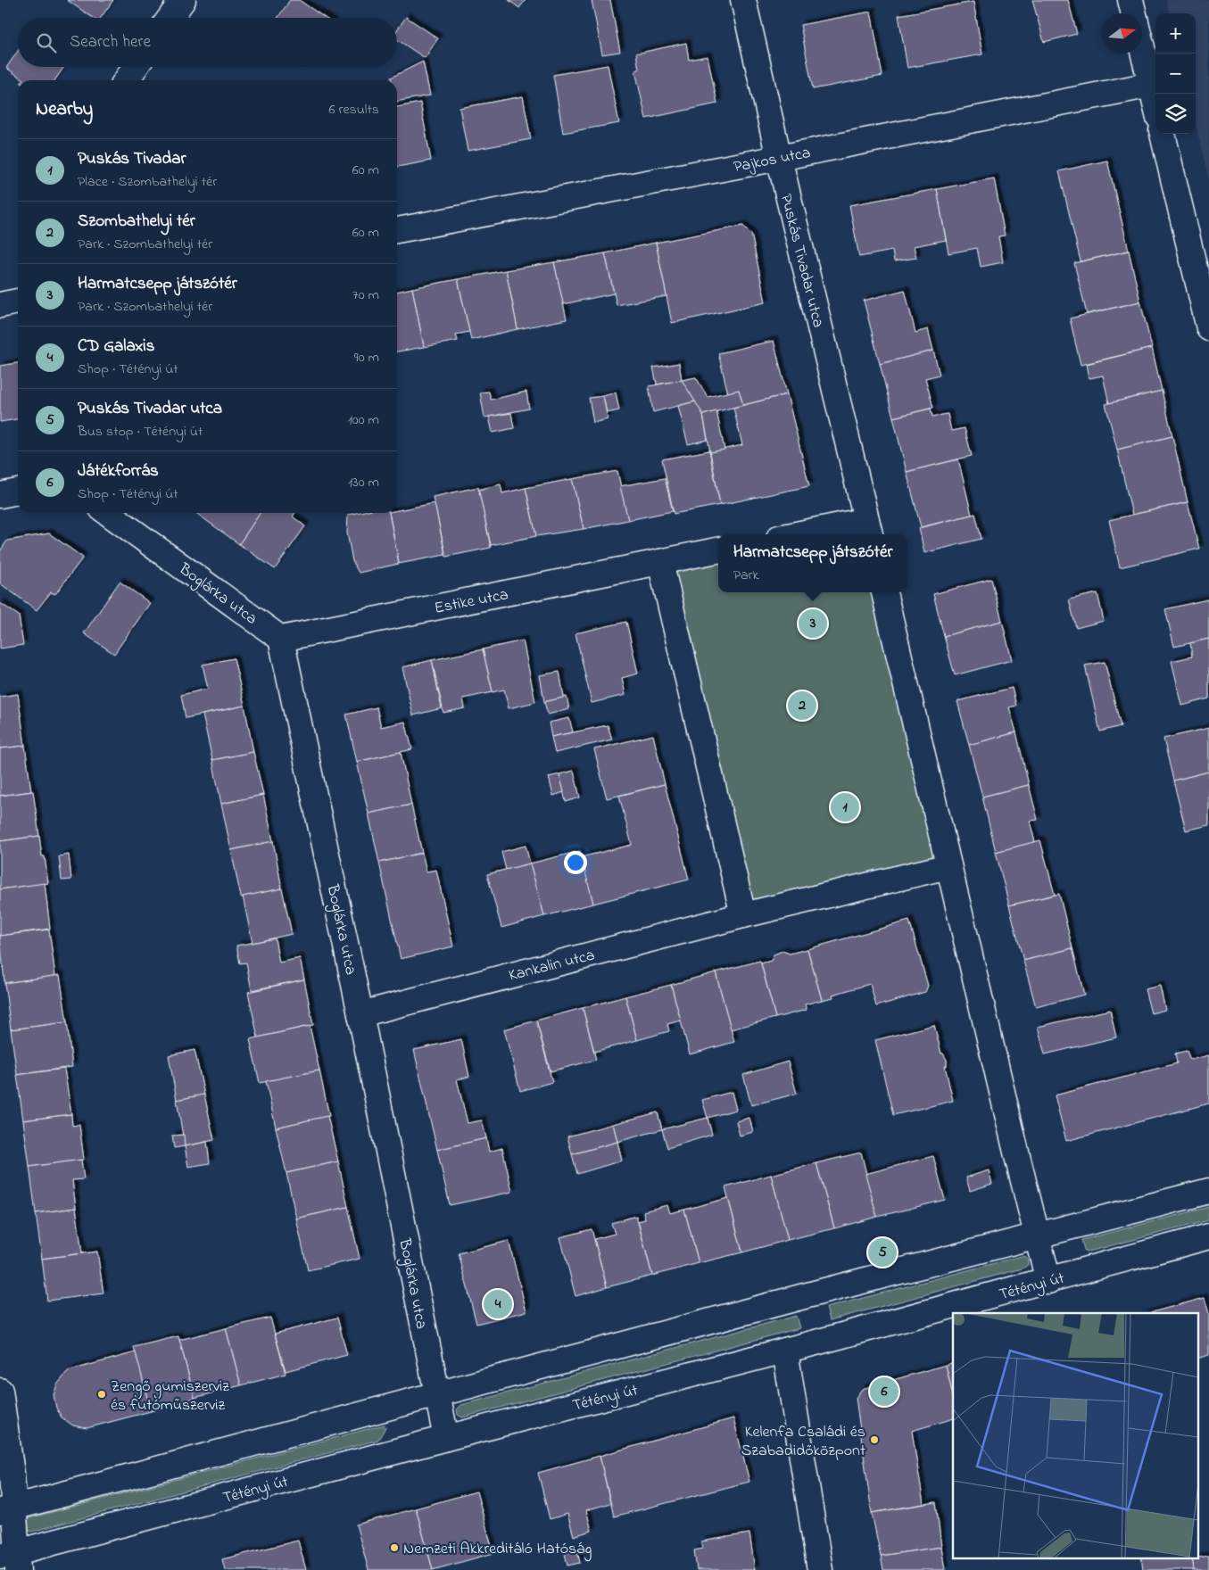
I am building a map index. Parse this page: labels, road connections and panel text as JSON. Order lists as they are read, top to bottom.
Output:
{
  "streets": {
    "street": [
      "Pajkos utca",
      "Puskás Tivadar utca",
      "Boglárka utca",
      "Estike utca",
      "Kankalin utca",
      "Tétényi út"
    ]
  },
  "crossings": [
    ["Pajkos utca", "Puskás Tivadar utca"],
    ["Boglárka utca", "Estike utca"],
    ["Boglárka utca", "Kankalin utca"],
    ["Boglárka utca", "Tétényi út"]
  ],
  "places": ["Zengő gumiszerviz és futóműszerviz", "Kelenfa Családi és Szabadidőközpont", "Nemzeti Akkreditáló Hatóság"],
  "north": "right",
  "page": {
    "map_buttons": ["+", "−"],
    "search": "Search here",
    "heading": ["Nearby", "6 results"],
    "list": [
      {
        "mark": "1",
        "name": "Puskás Tivadar",
        "note": "Place · Szombathelyi tér",
        "value": "60 m"
      },
      {
        "mark": "2",
        "name": "Szombathelyi tér",
        "note": "Park · Szombathelyi tér",
        "value": "60 m"
      },
      {
        "mark": "3",
        "name": "Harmatcsepp játszótér",
        "note": "Park · Szombathelyi tér",
        "value": "70 m"
      },
      {
        "mark": "4",
        "name": "CD Galaxis",
        "note": "Shop · Tétényi út",
        "value": "90 m"
      },
      {
        "mark": "5",
        "name": "Puskás Tivadar utca",
        "note": "Bus stop · Tétényi út",
        "value": "100 m"
      },
      {
        "mark": "6",
        "name": "Játékforrás",
        "note": "Shop · Tétényi út",
        "value": "130 m"
      }
    ],
    "popup": ["Harmatcsepp játszótér", "Park"],
    "pins": [
      "3",
      "2",
      "1",
      "5",
      "4",
      "6"
    ]
  }
}
